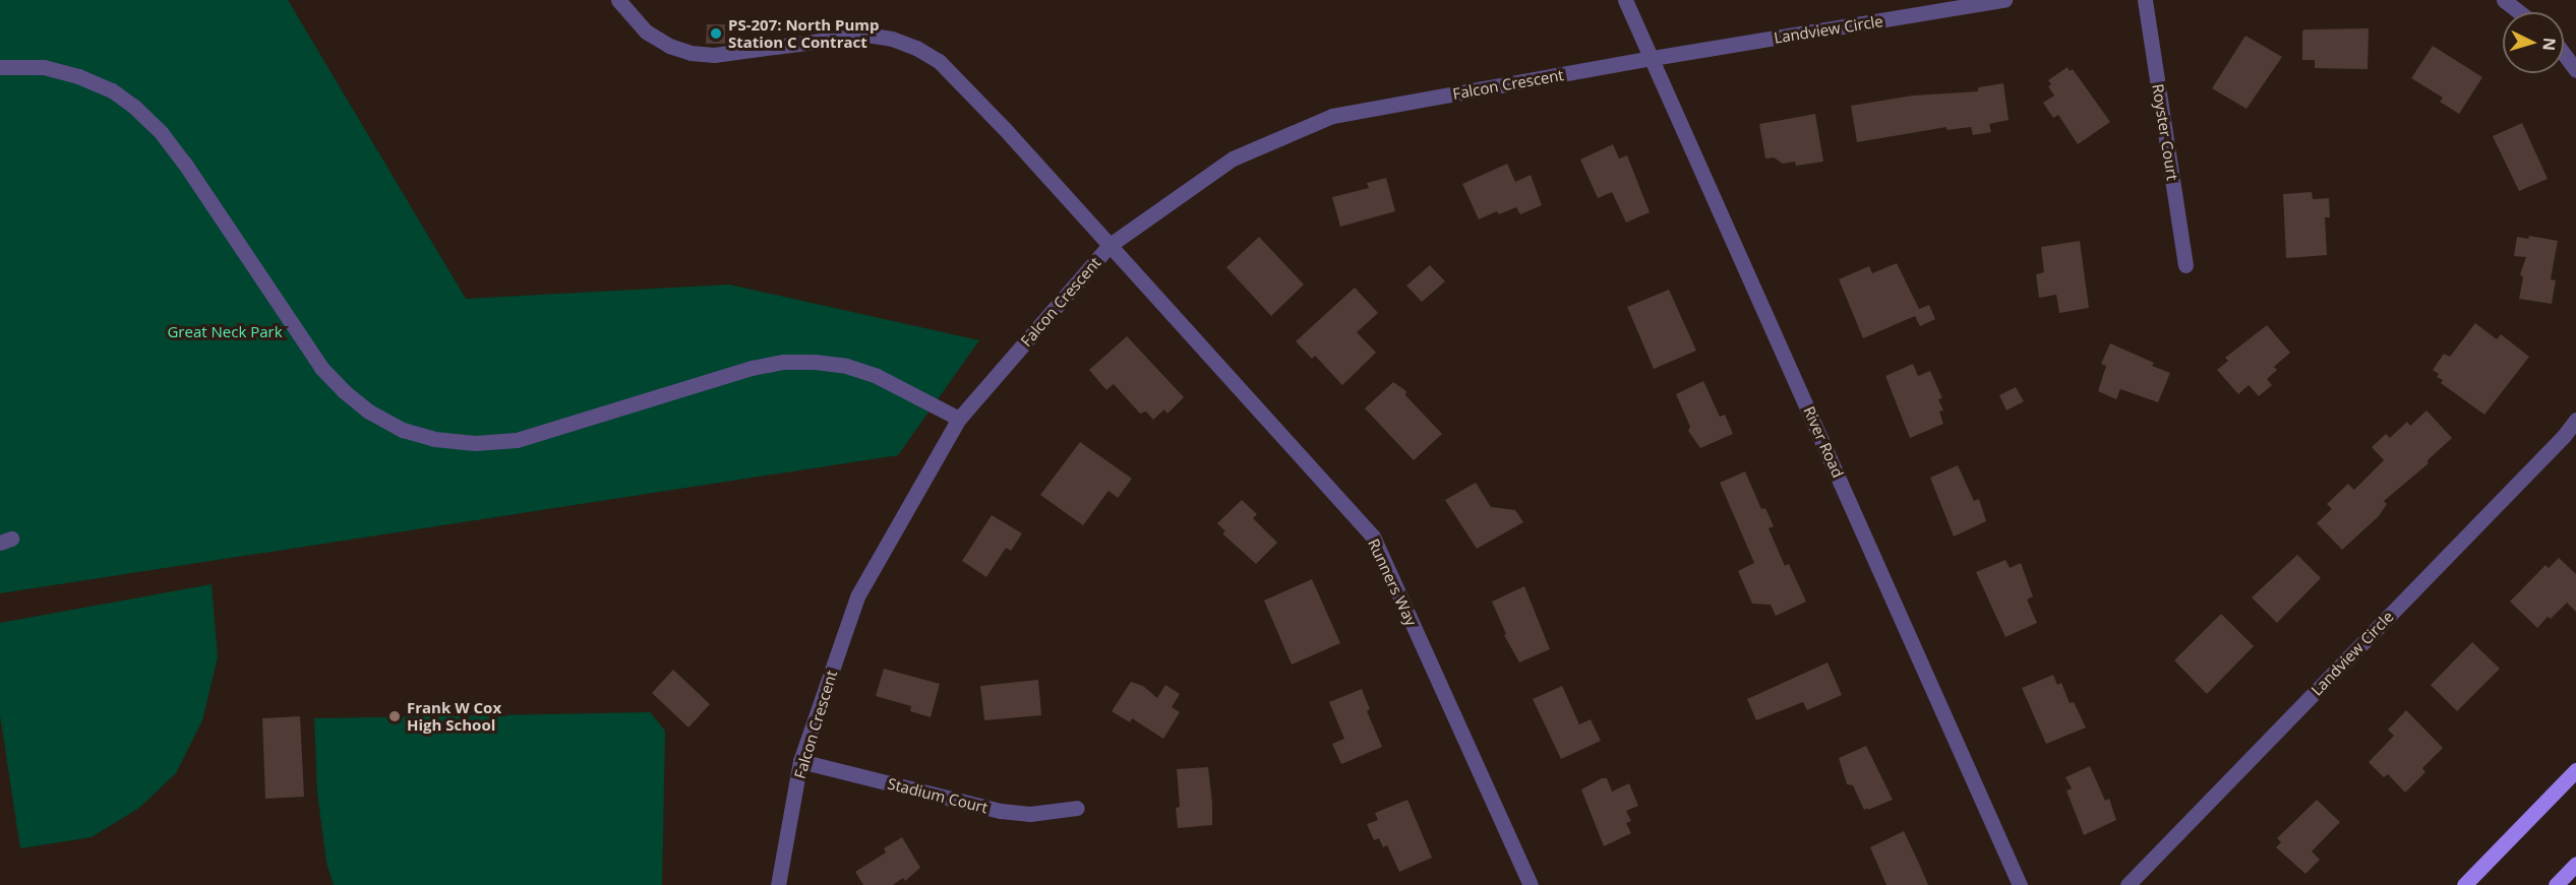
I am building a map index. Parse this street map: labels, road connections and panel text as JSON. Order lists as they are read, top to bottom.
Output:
{
  "streets": {
    "street": [
      "Landview Circle",
      "Falcon Crescent",
      "Royster Court",
      "River Road",
      "Runners Way",
      "Stadium Court"
    ]
  },
  "crossings": [
    ["Landview Circle", "Falcon Crescent"],
    ["Landview Circle", "River Road"],
    ["Falcon Crescent", "River Road"],
    ["Falcon Crescent", "Runners Way"],
    ["Falcon Crescent", "Stadium Court"]
  ],
  "parks": ["Great Neck Park"],
  "places": ["PS-207: North Pump Station C Contract", "Frank W Cox High School"],
  "north": "right"
}
